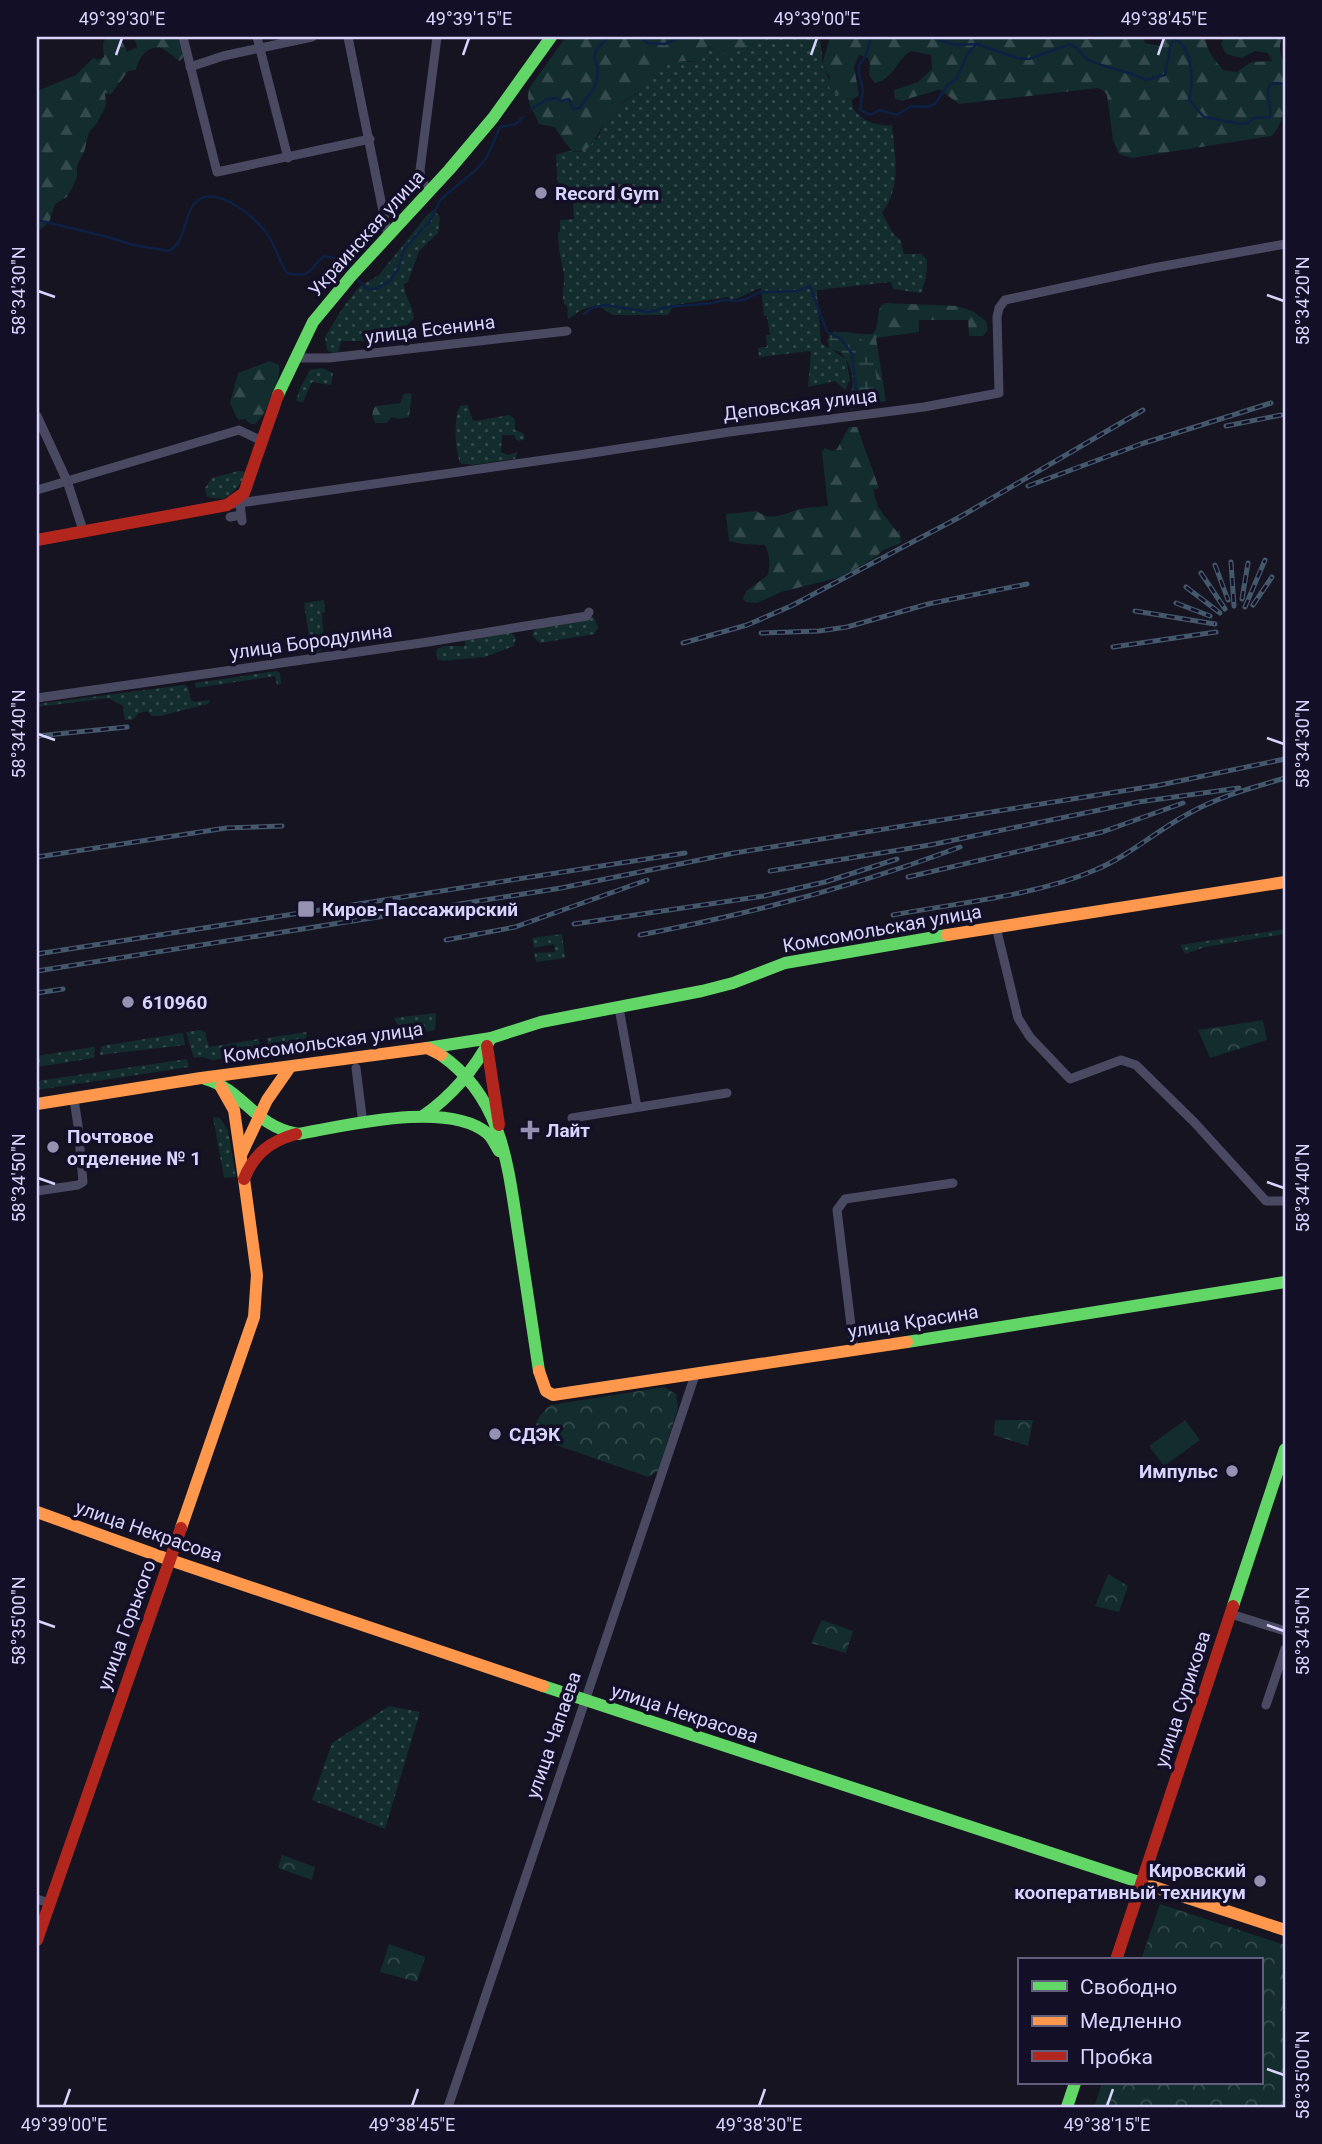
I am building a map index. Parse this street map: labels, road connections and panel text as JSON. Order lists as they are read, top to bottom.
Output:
{
  "streets": {
    "main road": [
      "Украинская улица",
      "Деповская улица",
      "Комсомольская улица",
      "улица Красина",
      "улица Некрасова",
      "улица Горького",
      "улица Сурикова"
    ],
    "street": ["улица Есенина", "улица Бородулина", "улица Чапаева"]
  },
  "crossings": [
    ["Украинская улица", "улица Есенина"],
    ["Украинская улица", "Деповская улица"],
    ["Комсомольская улица", "улица Красина"],
    ["Комсомольская улица", "улица Горького"],
    ["улица Красина", "улица Чапаева"],
    ["улица Некрасова", "улица Горького"],
    ["улица Некрасова", "улица Сурикова"],
    ["улица Некрасова", "улица Чапаева"]
  ],
  "places": {
    "other": [
      "Record Gym",
      "610960",
      "Почтовое отделение № 1",
      "СДЭК",
      "Импульс",
      "Кировский кооперативный техникум"
    ],
    "transit": ["Киров-Пассажирский"],
    "health": ["Лайт"]
  },
  "legend": ["Свободно", "Медленно", "Пробка"],
  "coordinates": [
    "49°39'30\"E",
    "49°39'15\"E",
    "49°39'00\"E",
    "49°38'45\"E",
    "58°34'30\"N",
    "58°34'20\"N",
    "58°34'40\"N",
    "58°34'50\"N",
    "58°35'00\"N",
    "49°38'30\"E",
    "49°38'15\"E"
  ]
}
